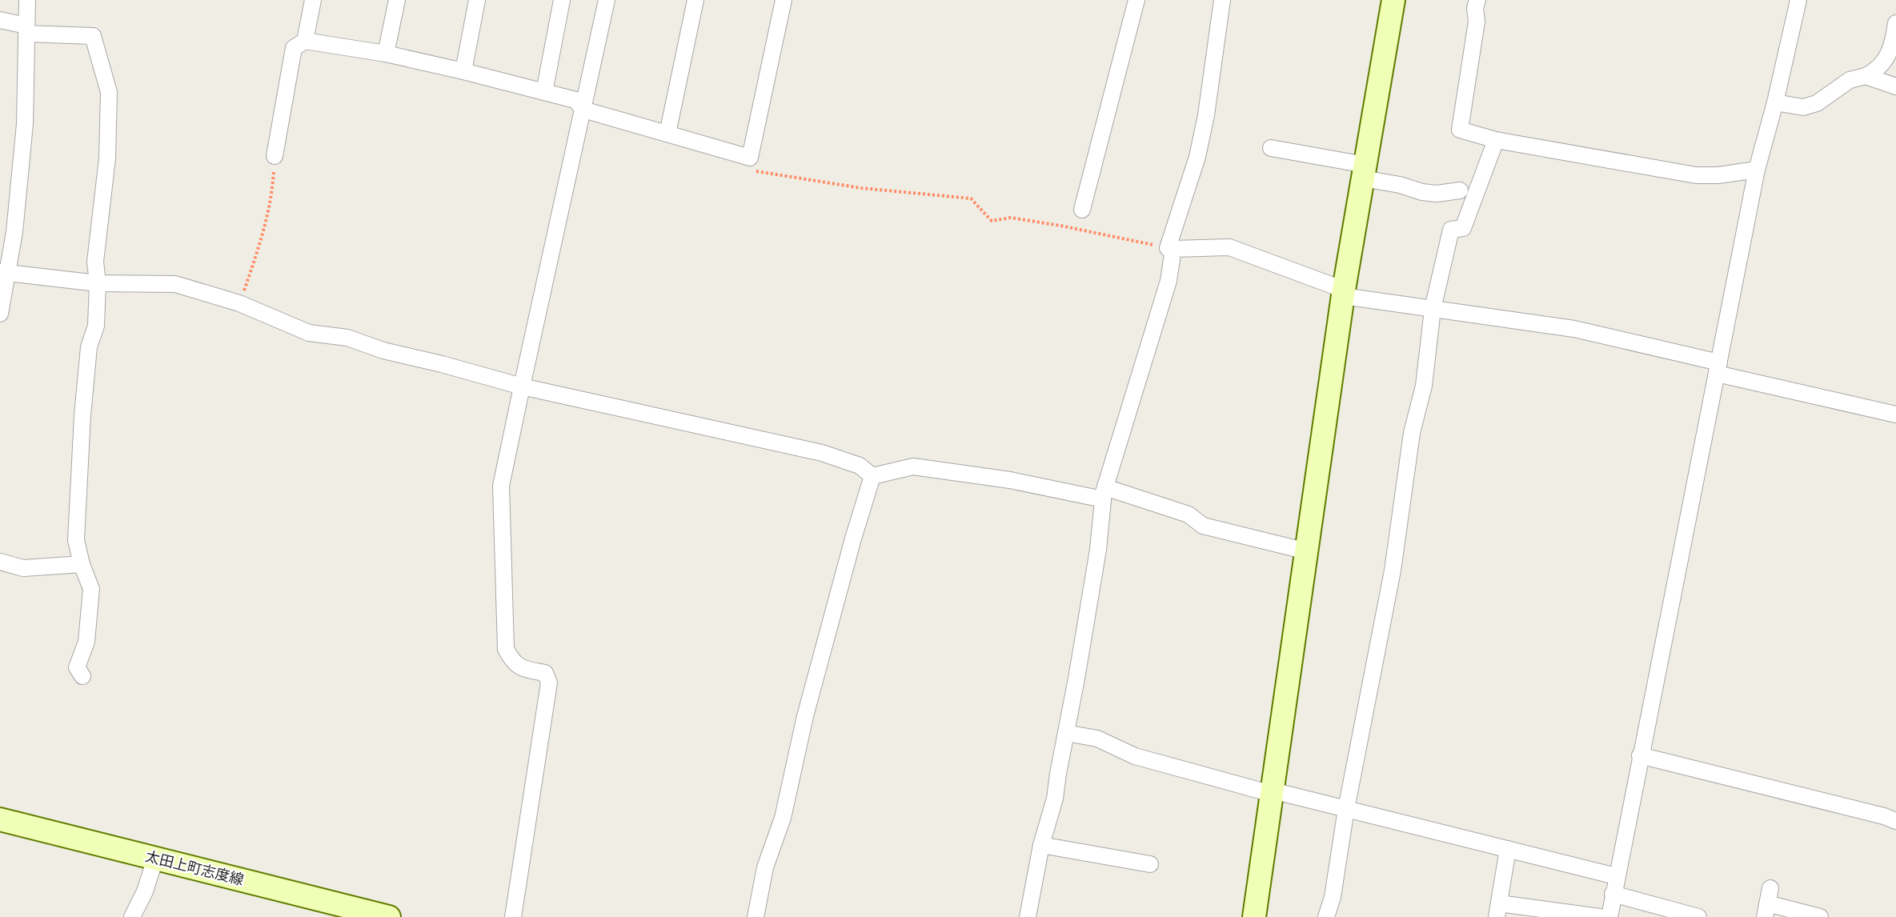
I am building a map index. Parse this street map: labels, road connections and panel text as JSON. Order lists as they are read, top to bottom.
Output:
{
  "streets": {
    "street": ["太田上町志度線"]
  }
}
